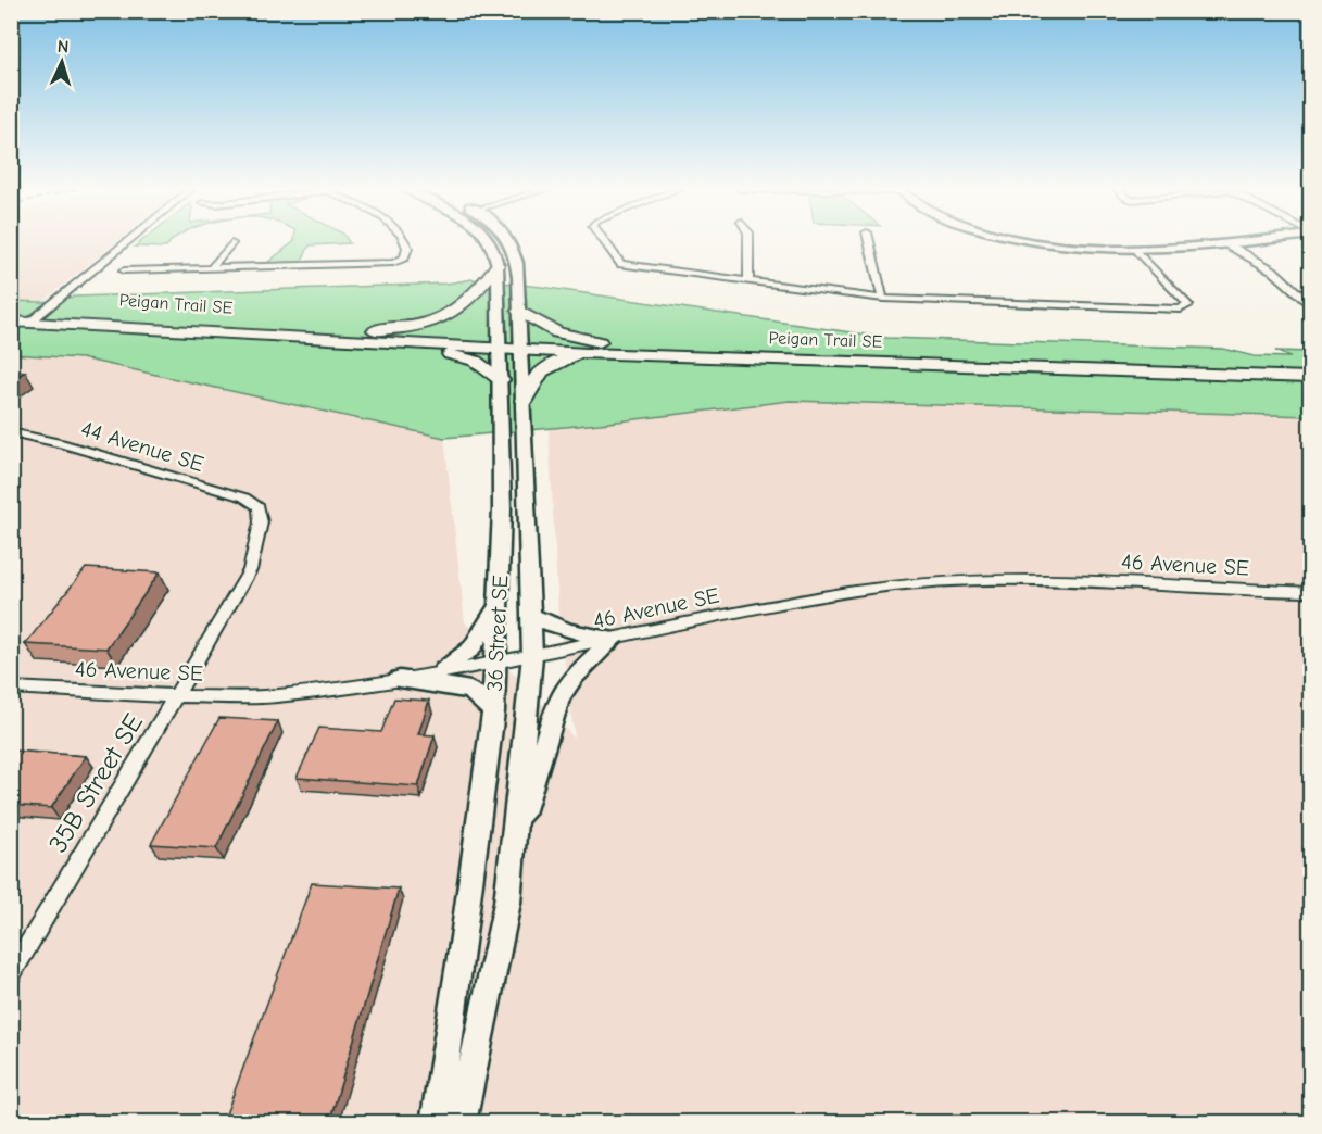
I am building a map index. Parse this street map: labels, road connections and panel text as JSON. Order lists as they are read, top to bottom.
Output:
{
  "streets": {
    "main road": ["Peigan Trail SE"],
    "street": [
      "44 Avenue SE",
      "46 Avenue SE",
      "36 Street SE",
      "35B Street SE"
    ]
  },
  "crossings": [
    ["Peigan Trail SE", "36 Street SE"],
    ["44 Avenue SE", "35B Street SE"],
    ["46 Avenue SE", "36 Street SE"],
    ["46 Avenue SE", "35B Street SE"]
  ],
  "north": "top"
}
